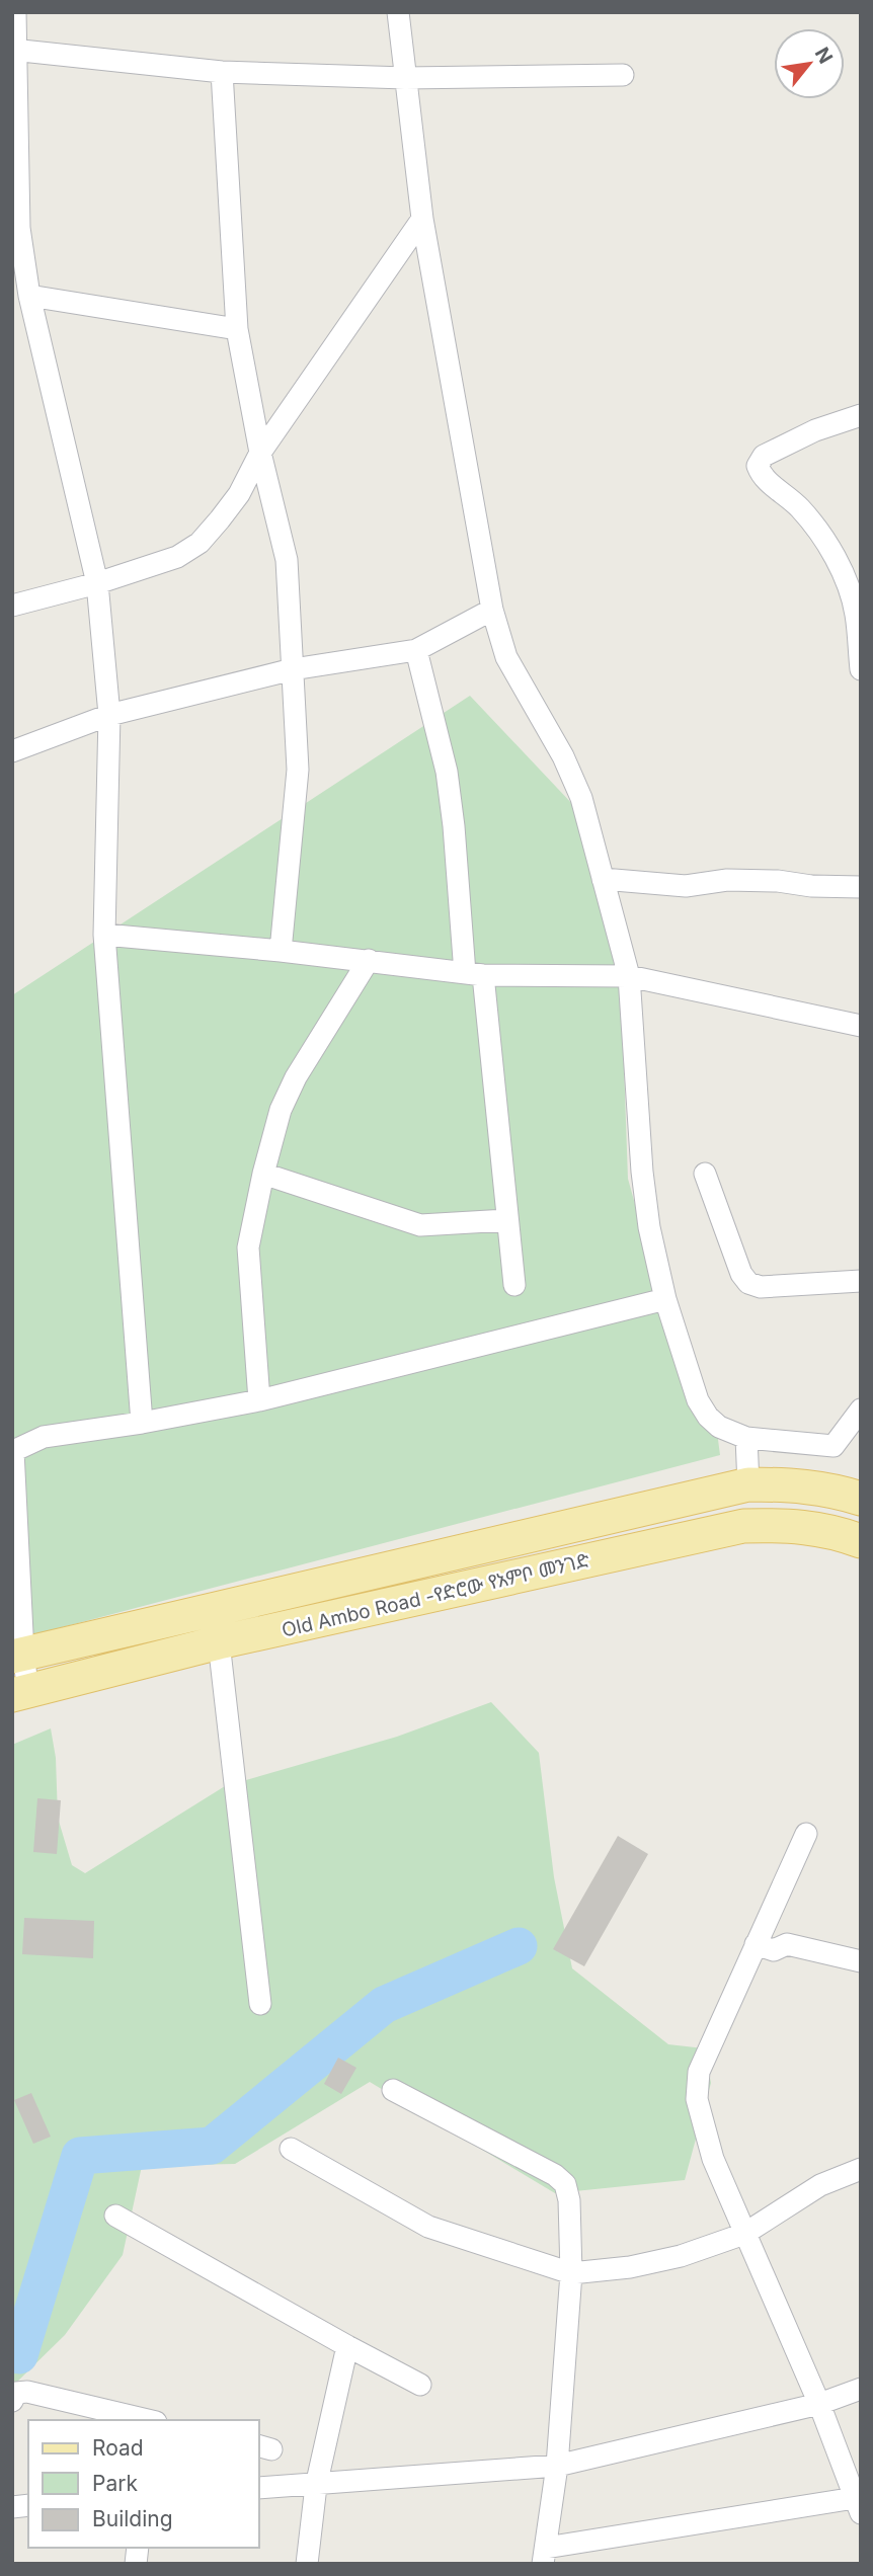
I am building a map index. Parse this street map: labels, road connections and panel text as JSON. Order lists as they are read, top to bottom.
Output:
{
  "streets": {
    "main road": ["Old Ambo Road -የድሮው የአምቦ መንገድ"]
  },
  "legend": ["Road", "Park", "Building"],
  "north": "top right"
}
